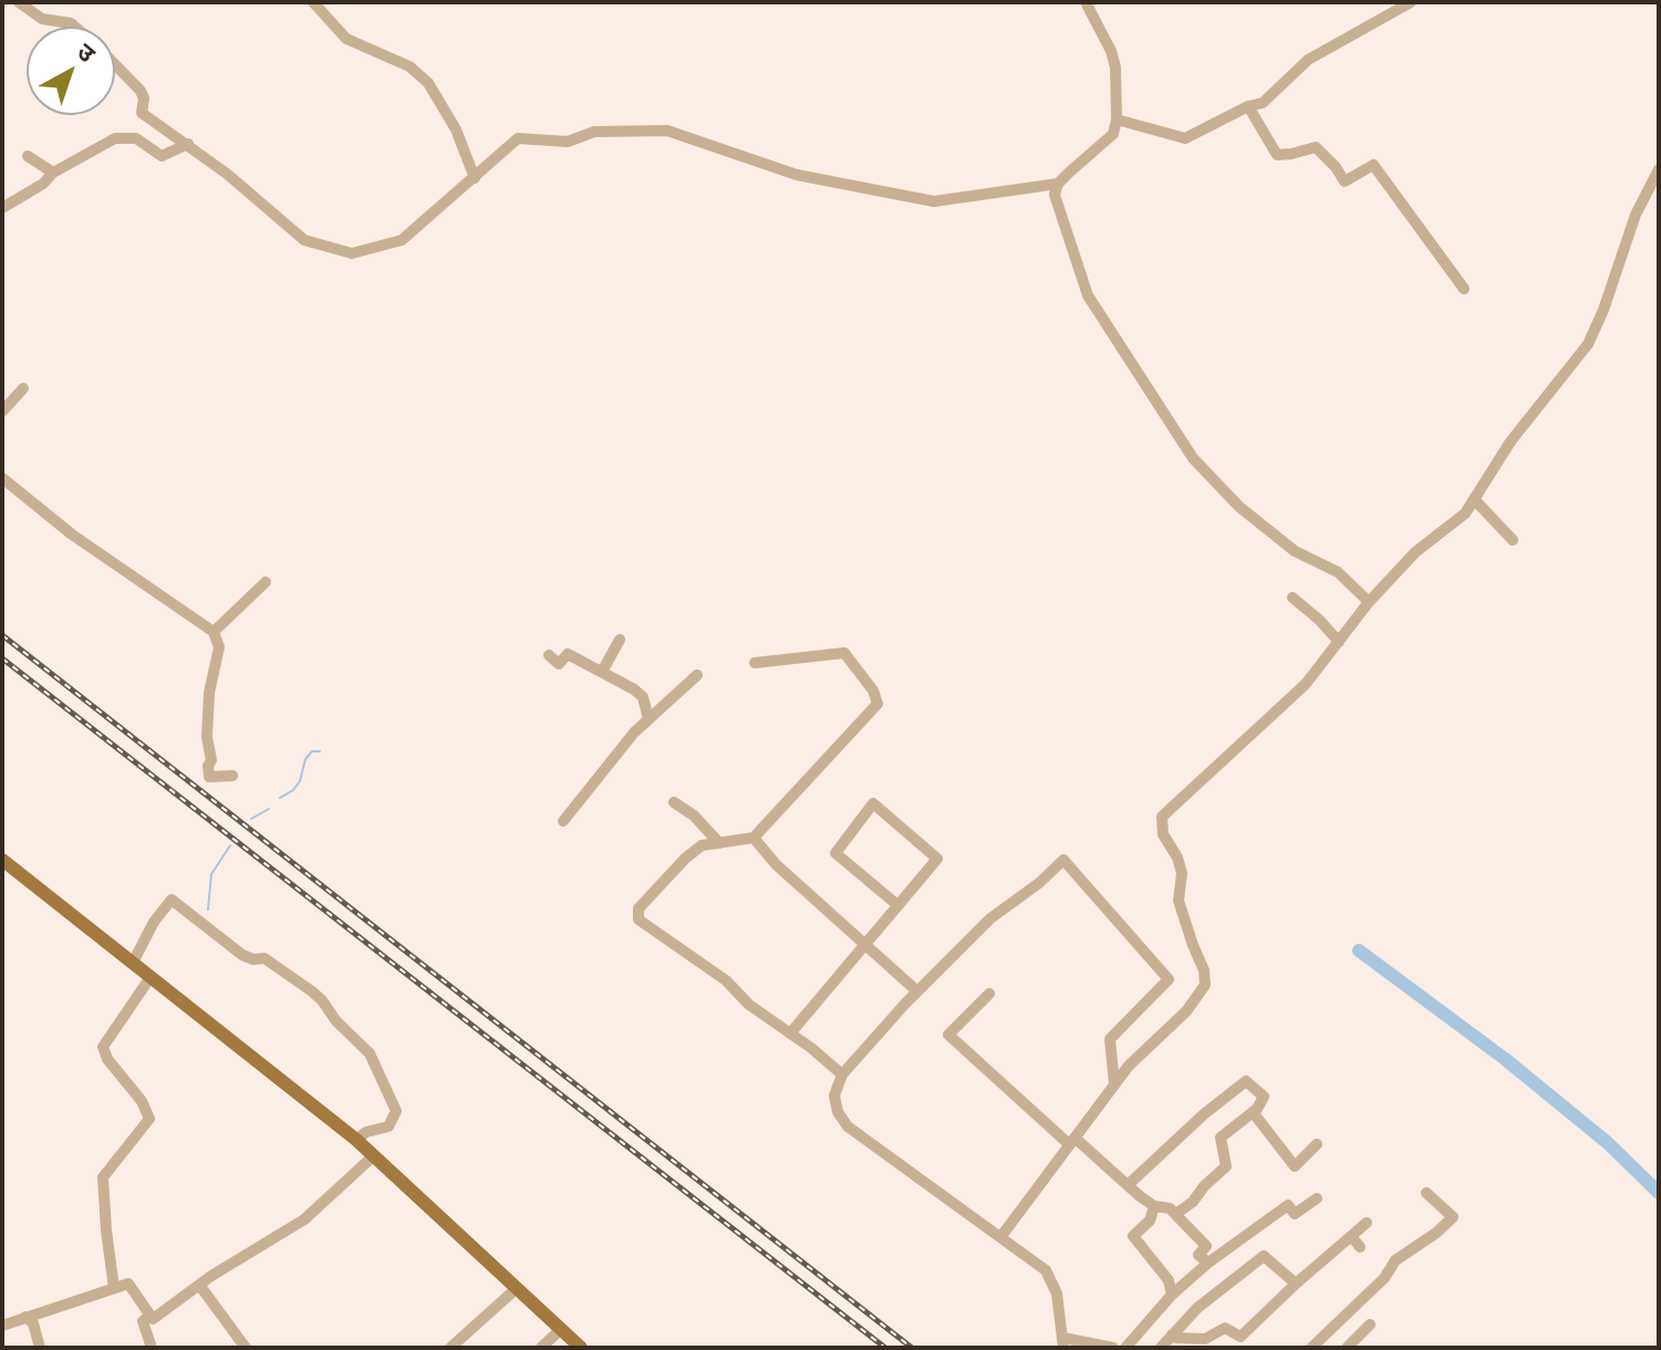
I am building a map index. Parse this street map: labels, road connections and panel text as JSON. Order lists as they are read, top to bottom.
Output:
{
  "north": "top right"
}
